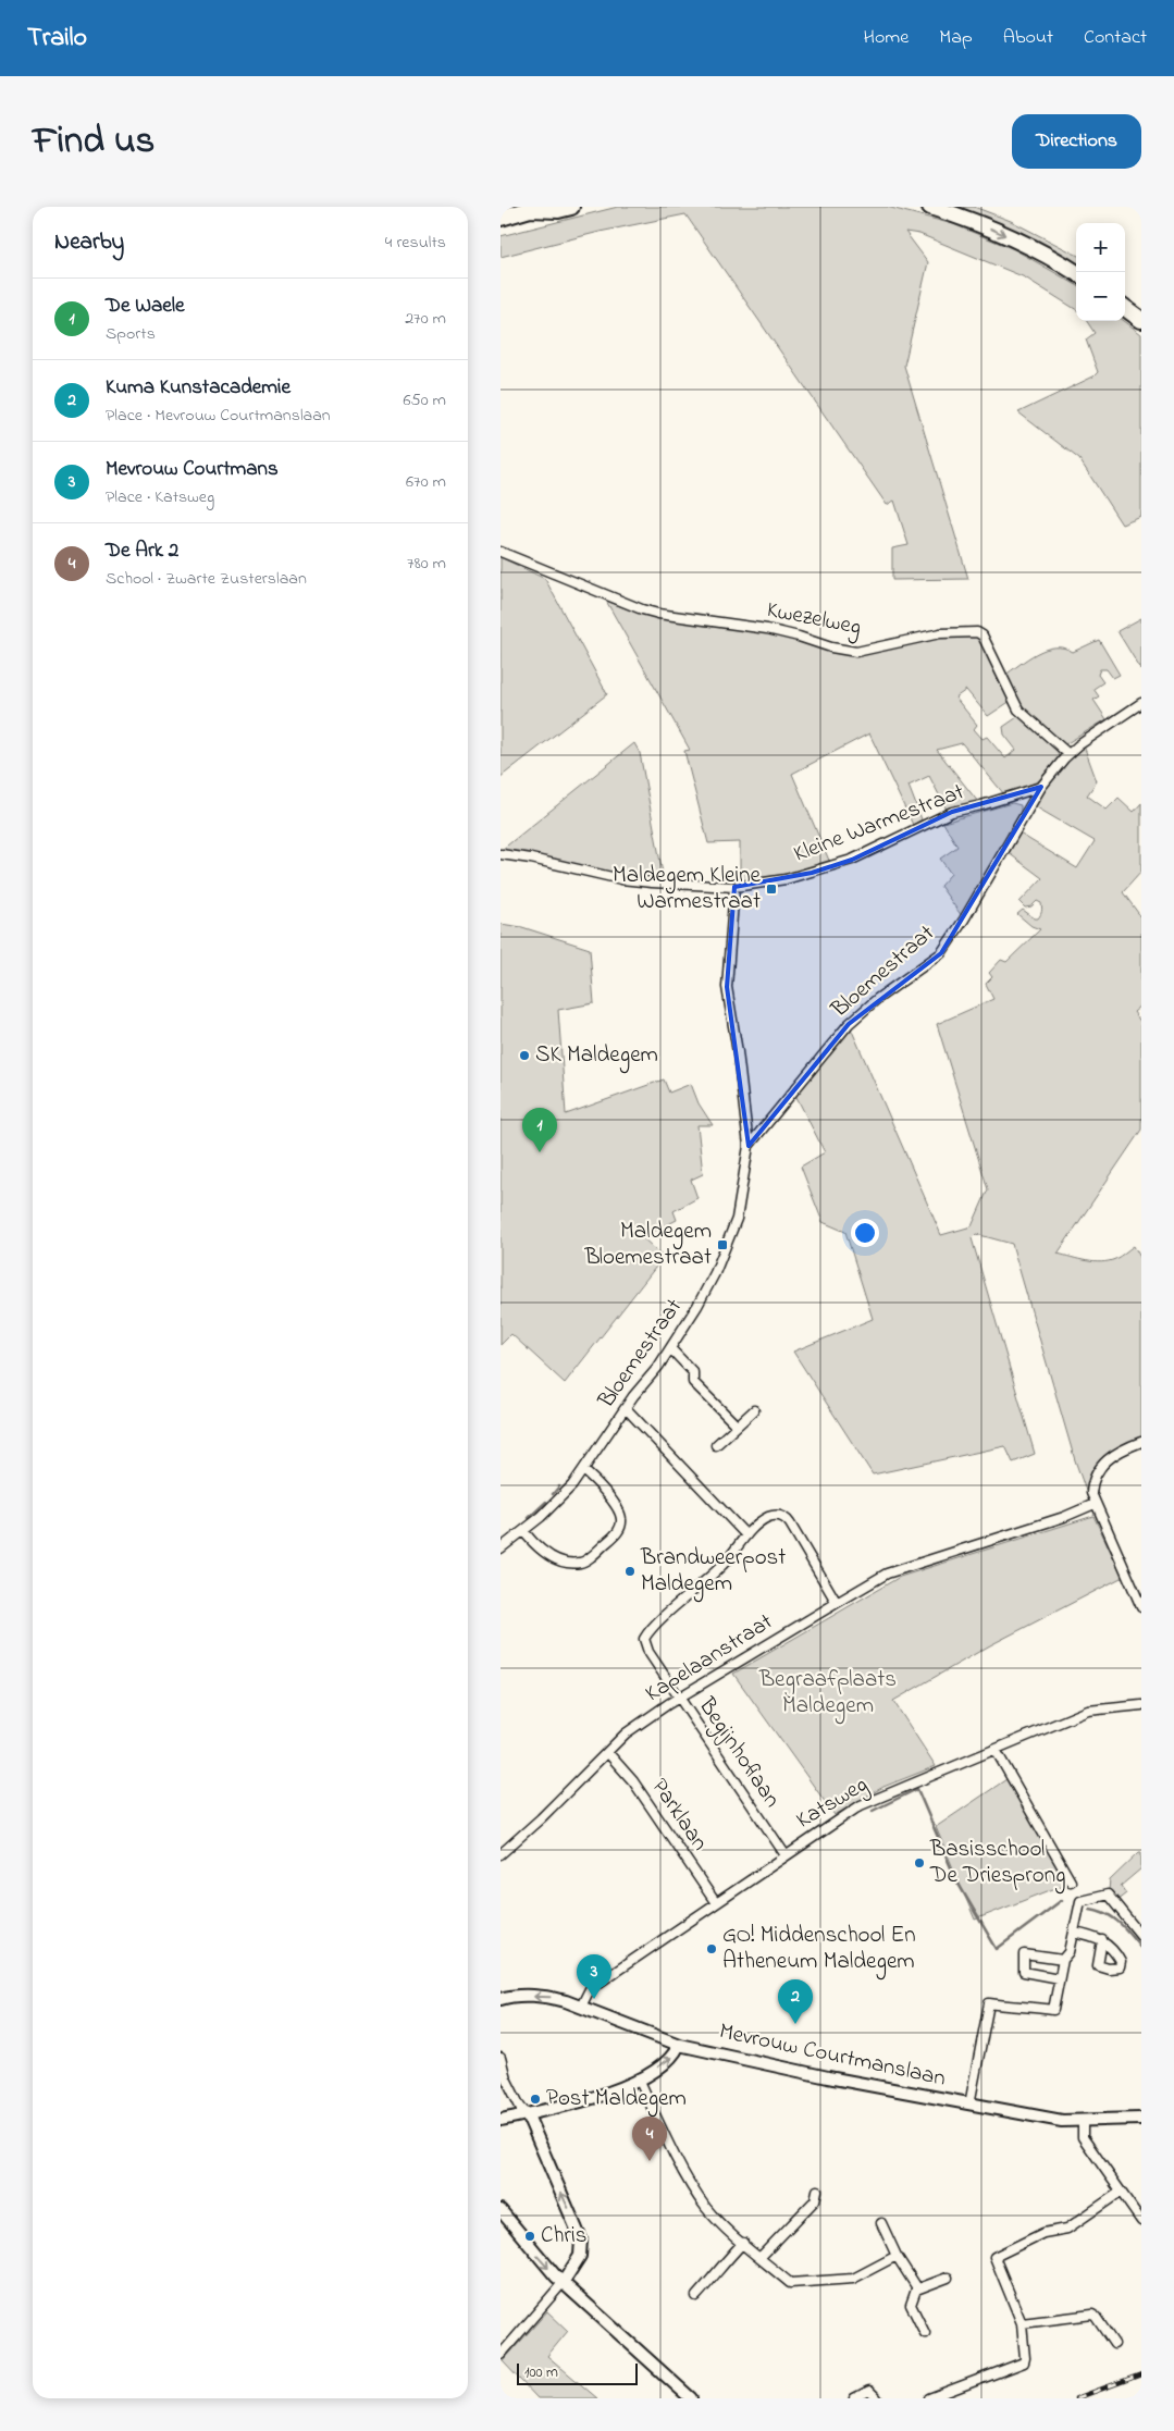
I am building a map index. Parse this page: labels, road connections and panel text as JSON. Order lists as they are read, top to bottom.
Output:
{
  "streets": {
    "street": [
      "Kwezelweg",
      "Kleine Warmestraat",
      "Bloemestraat",
      "Kapelaanstraat",
      "Begijnhoflaan",
      "Katsweg",
      "Parklaan",
      "Mevrouw Courtmanslaan"
    ]
  },
  "crossings": [
    ["Kleine Warmestraat", "Bloemestraat"],
    ["Kapelaanstraat", "Begijnhoflaan"],
    ["Kapelaanstraat", "Parklaan"],
    ["Begijnhoflaan", "Katsweg"],
    ["Katsweg", "Parklaan"],
    ["Katsweg", "Mevrouw Courtmanslaan"]
  ],
  "parks": ["Begraafplaats Maldegem"],
  "places": {
    "transit": ["Maldegem Kleine Warmestraat", "Maldegem Bloemestraat"],
    "other": [
      "SK Maldegem",
      "Brandweerpost Maldegem",
      "Basisschool De Driesprong",
      "GO! Middenschool En Atheneum Maldegem",
      "Post Maldegem",
      "Chris"
    ]
  },
  "scale_bar": "100 m",
  "page": {
    "header": "Trailo",
    "nav": [
      "Home",
      "Map",
      "About",
      "Contact"
    ],
    "title": "Find us",
    "buttons": "Directions",
    "heading": ["Nearby", "4 results"],
    "map_buttons": ["+", "−"],
    "list": [
      {
        "mark": "1",
        "name": "De Waele",
        "note": "Sports",
        "value": "270 m"
      },
      {
        "mark": "2",
        "name": "Kuma Kunstacademie",
        "note": "Place · Mevrouw Courtmanslaan",
        "value": "650 m"
      },
      {
        "mark": "3",
        "name": "Mevrouw Courtmans",
        "note": "Place · Katsweg",
        "value": "670 m"
      },
      {
        "mark": "4",
        "name": "De Ark 2",
        "note": "School · Zwarte Zusterslaan",
        "value": "780 m"
      }
    ],
    "pins": [
      "1",
      "3",
      "2",
      "4"
    ],
    "scale": "100 m"
  }
}
